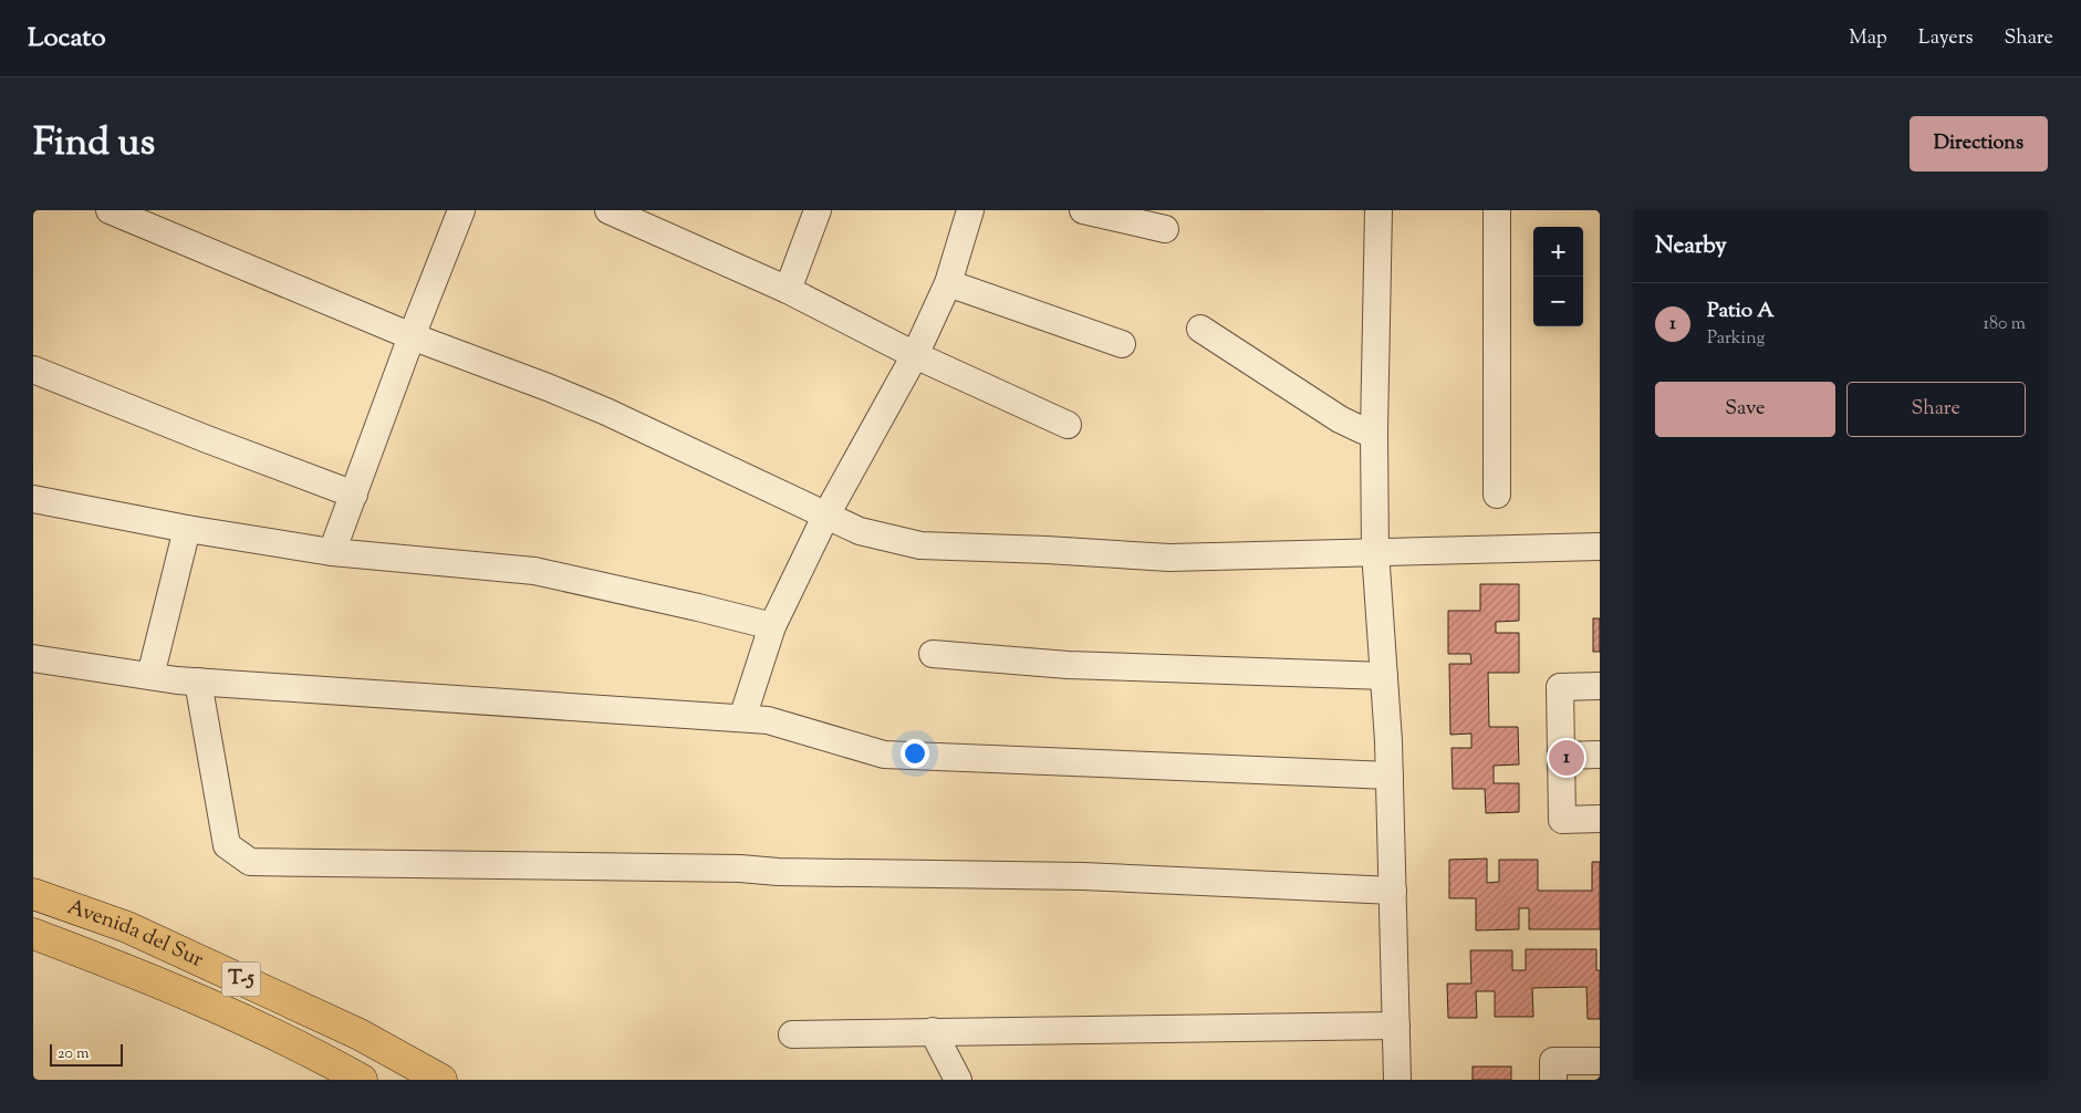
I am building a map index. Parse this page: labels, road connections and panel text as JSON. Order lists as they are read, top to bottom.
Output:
{
  "streets": {
    "highway": ["Avenida del Sur", "T-5"]
  },
  "scale_bar": "20 m",
  "page": {
    "header": "Locato",
    "nav": ["Map", "Layers", "Share"],
    "title": "Find us",
    "buttons": [
      "Directions",
      ["Save", "Share"]
    ],
    "heading": "Nearby",
    "map_buttons": ["+", "−"],
    "list": [
      {
        "mark": "1",
        "name": "Patio A",
        "note": "Parking",
        "value": "180 m"
      }
    ],
    "pins": "1",
    "scale": "20 m"
  }
}
